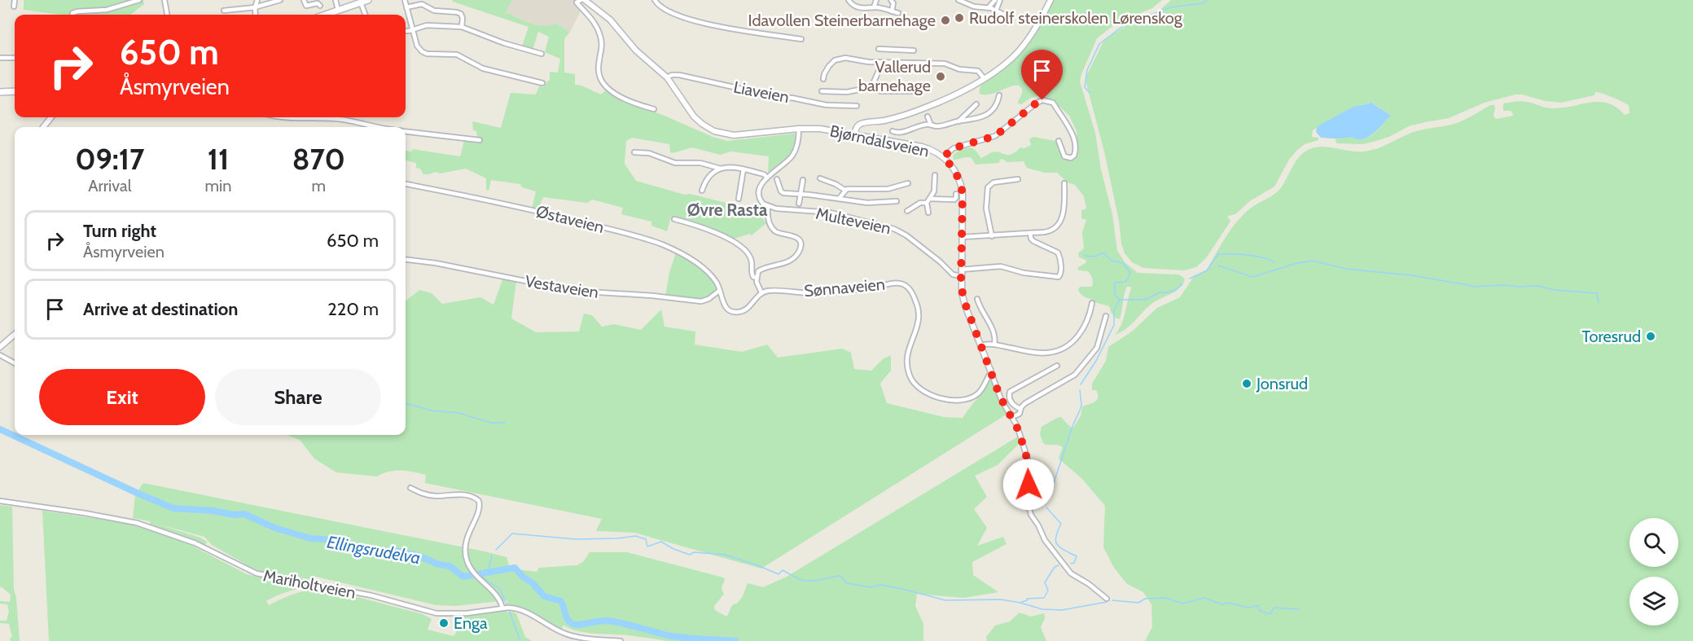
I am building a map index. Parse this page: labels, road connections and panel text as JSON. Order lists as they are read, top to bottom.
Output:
{
  "streets": {
    "street": [
      "Liaveien",
      "Bjørndalsveien",
      "Østaveien",
      "Multeveien",
      "Vestaveien",
      "Sønnaveien",
      "Mariholtveien"
    ]
  },
  "crossings": [
    ["Liaveien", "Bjørndalsveien"],
    ["Bjørndalsveien", "Multeveien"],
    ["Bjørndalsveien", "Sønnaveien"],
    ["Østaveien", "Vestaveien"]
  ],
  "districts": ["Øvre Rasta"],
  "water": ["Ellingsrudelva"],
  "places": [
    "Rudolf steinerskolen Lørenskog",
    "Idavollen Steinerbarnehage",
    "Vallerud barnehage",
    "Toresrud",
    "Jonsrud",
    "Enga"
  ],
  "page": {
    "turn": ["650 m", "Åsmyrveien"],
    "eta": [
      "09:17",
      "Arrival",
      "11",
      "min",
      "870",
      "m"
    ],
    "list": [
      {
        "name": "Turn right",
        "note": "Åsmyrveien",
        "value": "650 m"
      },
      {
        "name": "Arrive at destination",
        "value": "220 m"
      }
    ],
    "buttons": ["Exit", "Share"]
  }
}
